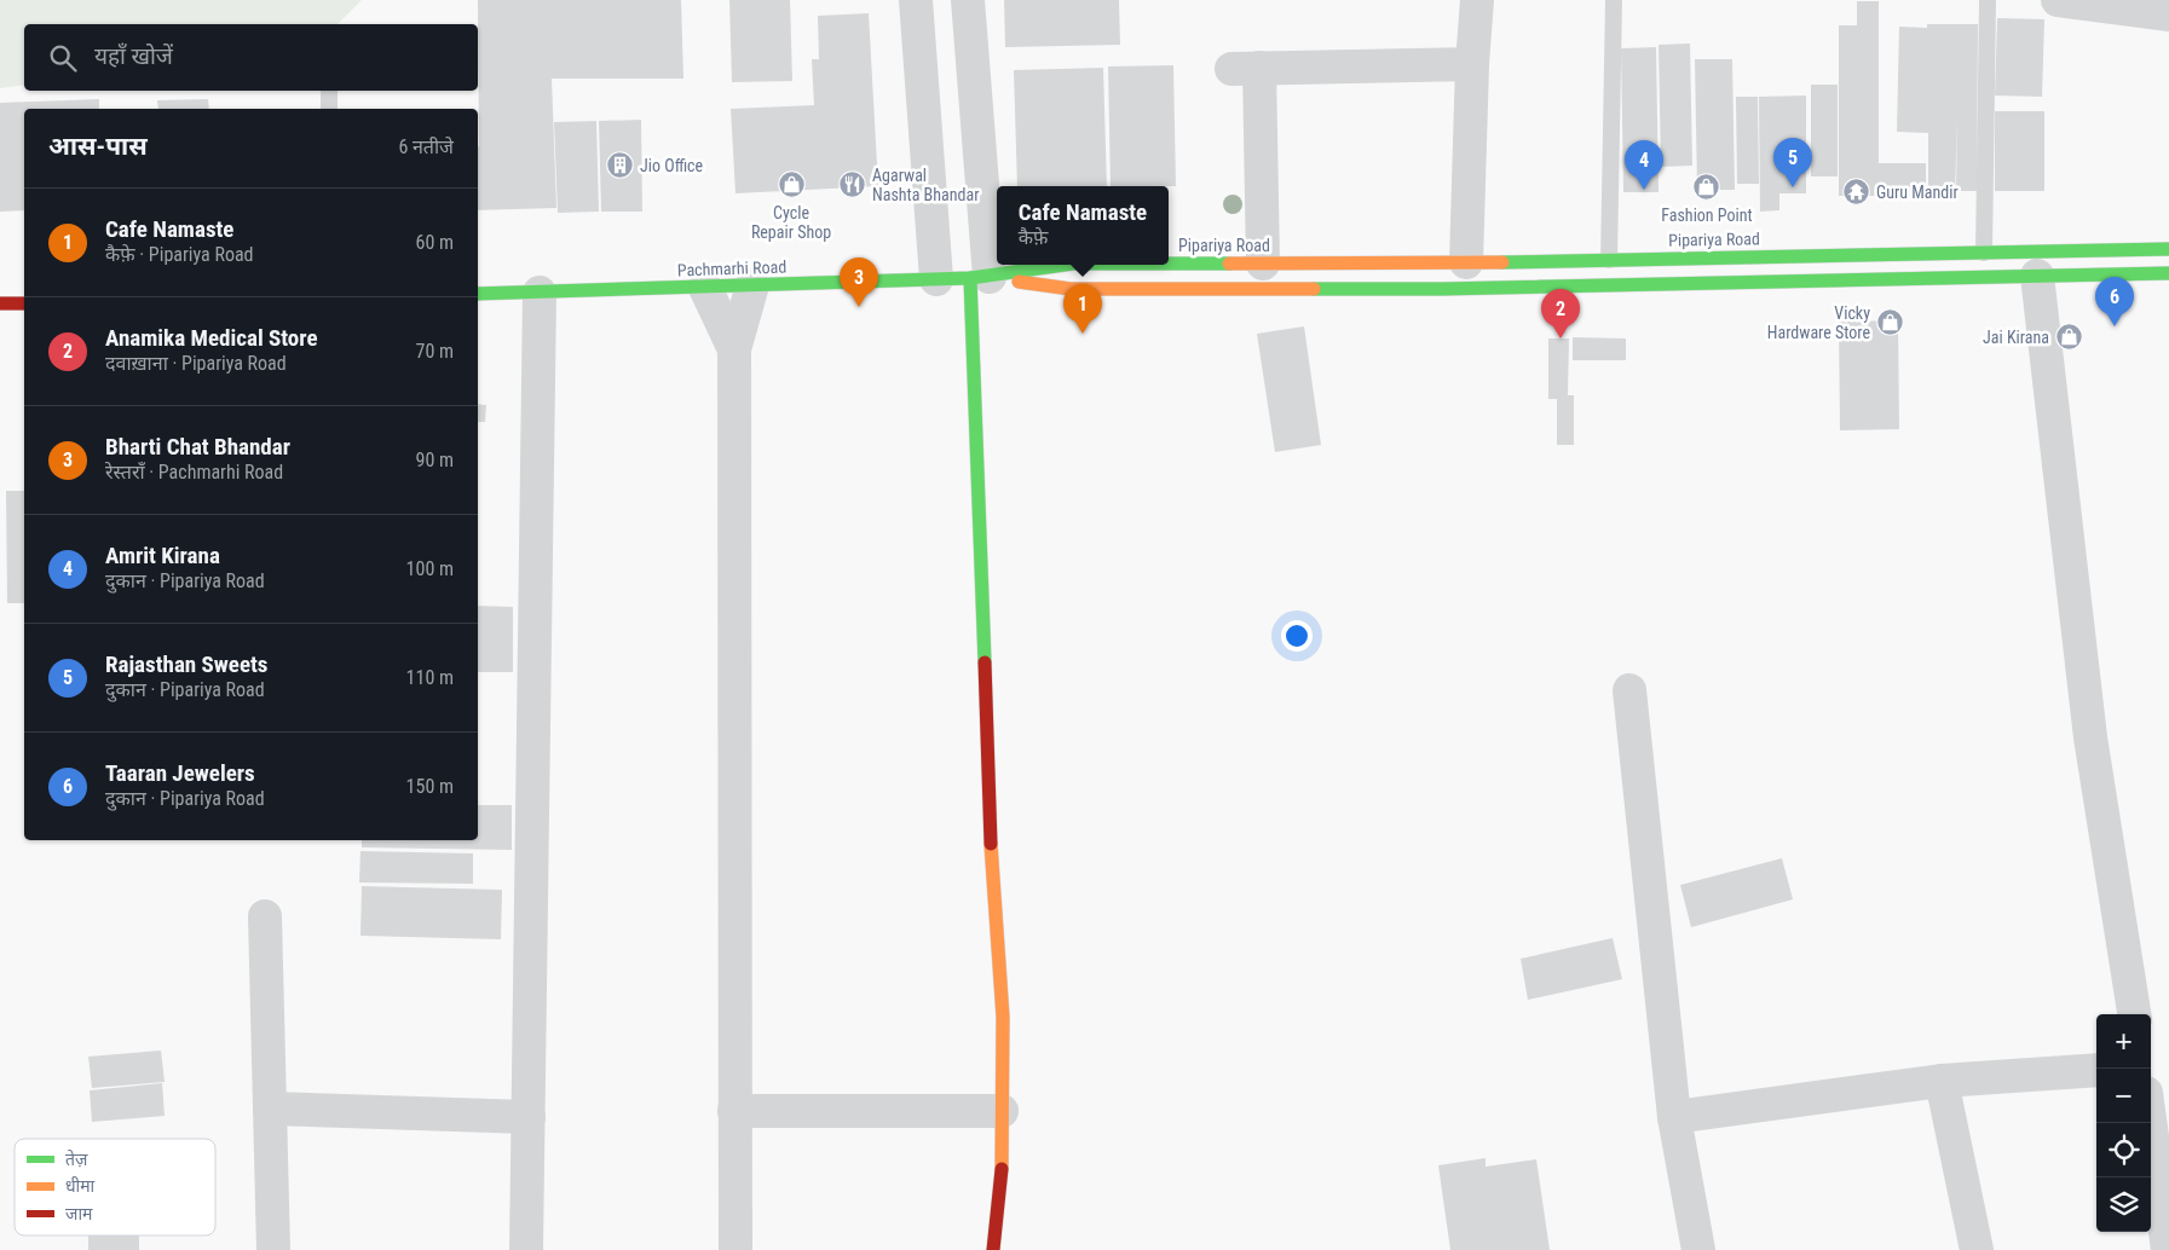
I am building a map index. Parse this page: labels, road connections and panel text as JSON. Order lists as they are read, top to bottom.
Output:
{
  "streets": {
    "main road": ["Pipariya Road", "Pachmarhi Road"]
  },
  "crossings": [
    ["Pipariya Road", "Pachmarhi Road"]
  ],
  "places": {
    "building": ["Jio Office"],
    "shop": [
      "Cycle Repair Shop",
      "Fashion Point",
      "Vicky Hardware Store",
      "Jai Kirana"
    ],
    "restaurant": ["Agarwal Nashta Bhandar"],
    "temple": ["Guru Mandir"]
  },
  "legend": ["तेज़", "धीमा", "जाम"],
  "page": {
    "search": "यहाँ खोजें",
    "heading": ["आस-पास", "6 नतीजे"],
    "pins": [
      "5",
      "4",
      "3",
      "6",
      "1",
      "2"
    ],
    "popup": ["Cafe Namaste", "कैफ़े"],
    "list": [
      {
        "mark": "1",
        "name": "Cafe Namaste",
        "note": "कैफ़े · Pipariya Road",
        "value": "60 m"
      },
      {
        "mark": "2",
        "name": "Anamika Medical Store",
        "note": "दवाख़ाना · Pipariya Road",
        "value": "70 m"
      },
      {
        "mark": "3",
        "name": "Bharti Chat Bhandar",
        "note": "रेस्तराँ · Pachmarhi Road",
        "value": "90 m"
      },
      {
        "mark": "4",
        "name": "Amrit Kirana",
        "note": "दुकान · Pipariya Road",
        "value": "100 m"
      },
      {
        "mark": "5",
        "name": "Rajasthan Sweets",
        "note": "दुकान · Pipariya Road",
        "value": "110 m"
      },
      {
        "mark": "6",
        "name": "Taaran Jewelers",
        "note": "दुकान · Pipariya Road",
        "value": "150 m"
      }
    ],
    "map_buttons": ["+", "−"]
  }
}
